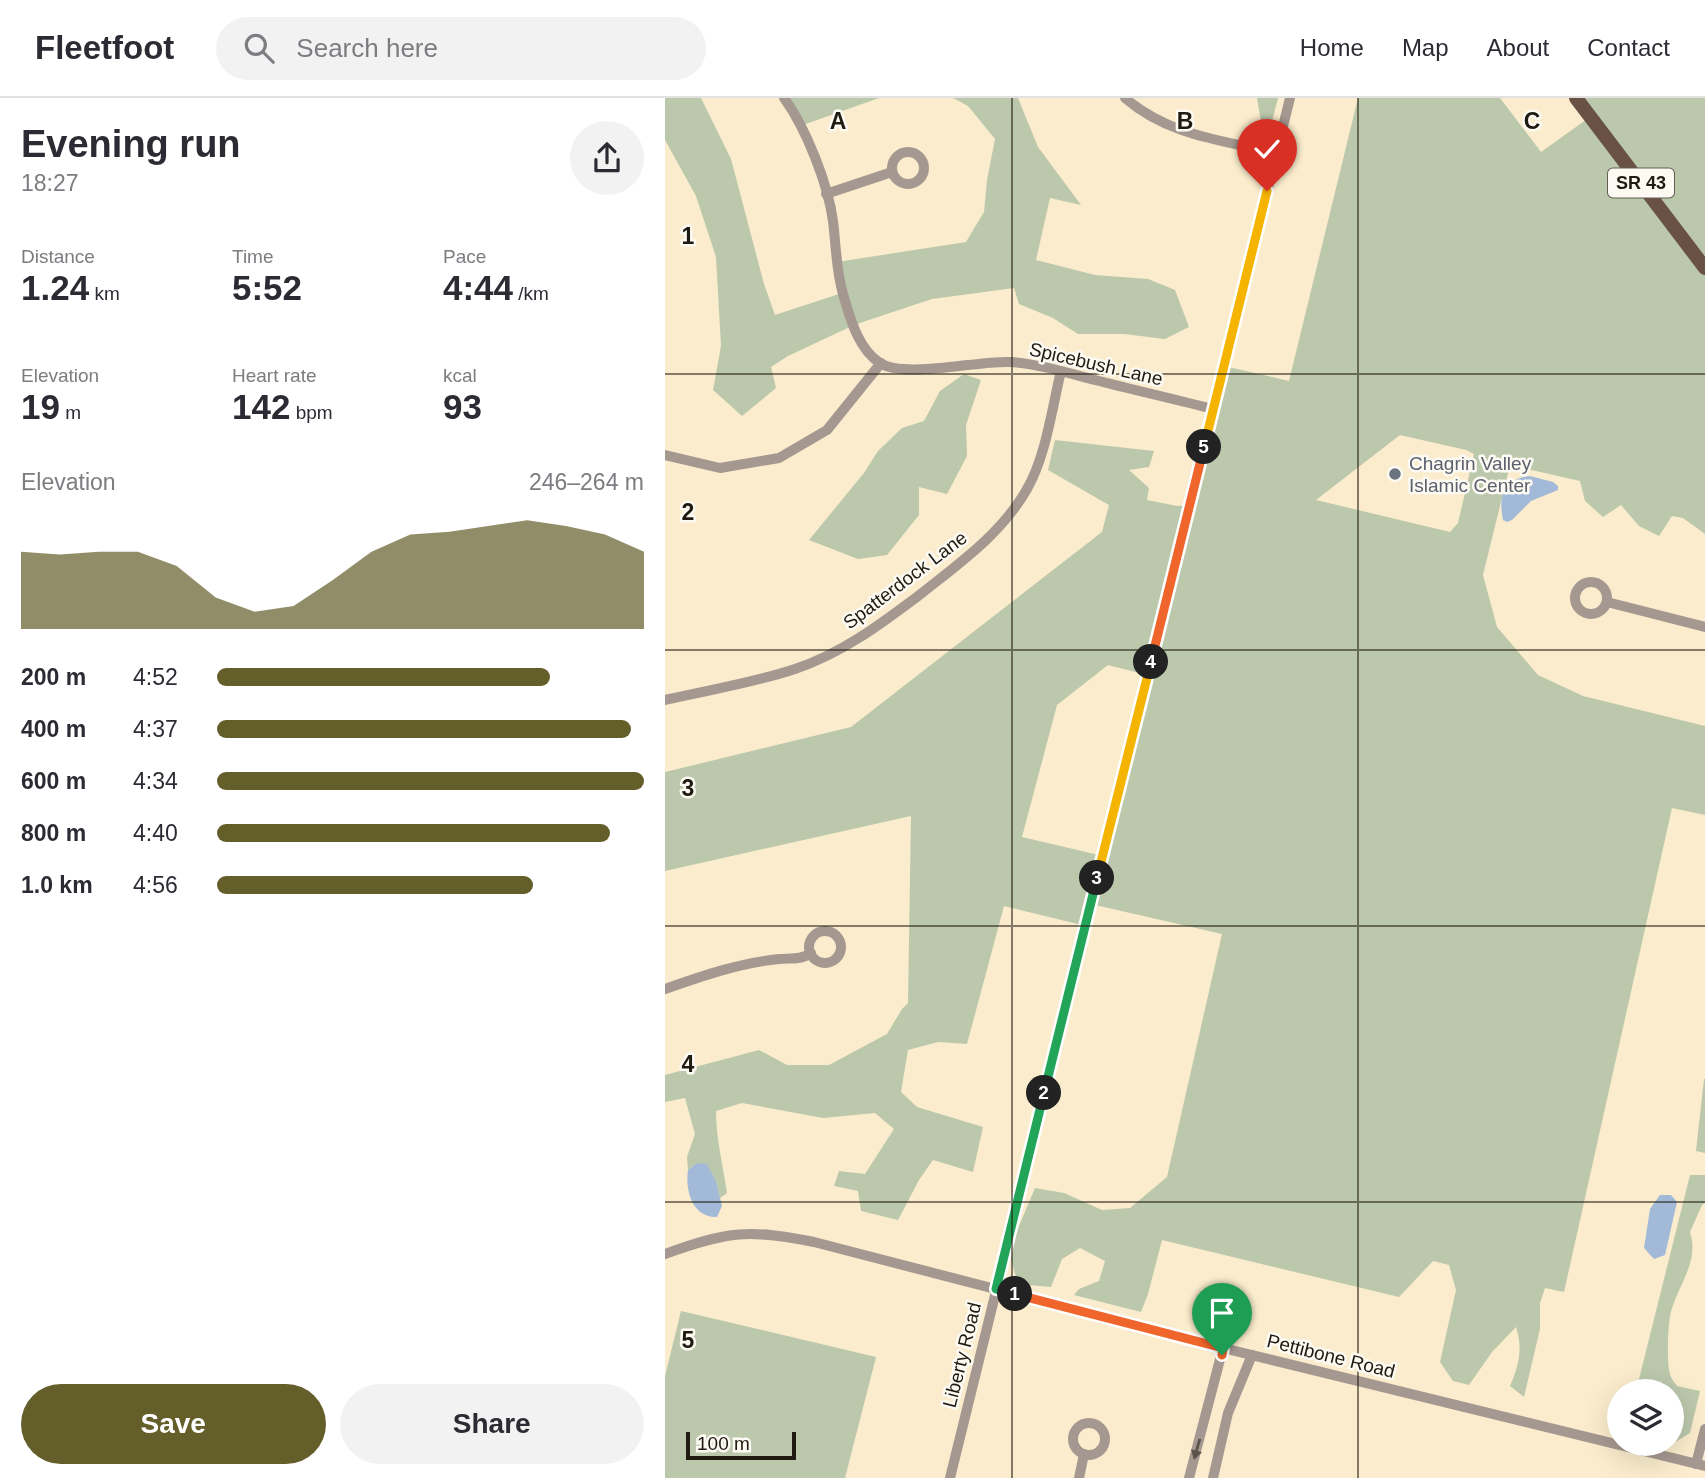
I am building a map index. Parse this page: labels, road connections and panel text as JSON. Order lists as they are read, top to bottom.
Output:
{
  "streets": {
    "main road": ["SR 43"],
    "street": [
      "Spicebush Lane",
      "Spatterdock Lane",
      "Liberty Road",
      "Pettibone Road"
    ]
  },
  "crossings": [
    ["Spicebush Lane", "Spatterdock Lane"],
    ["Spicebush Lane", "Liberty Road"],
    ["Liberty Road", "Pettibone Road"]
  ],
  "places": ["Chagrin Valley Islamic Center"],
  "scale_bar": "100 m",
  "page": {
    "header": "Fleetfoot",
    "search": "Search here",
    "nav": [
      "Home",
      "Map",
      "About",
      "Contact"
    ],
    "heading": ["Evening run", "18:27"],
    "stats": [
      ["Distance", "1.24 km"],
      ["Time", "5:52"],
      ["Pace", "4:44 /km"],
      ["Elevation", "19 m"],
      ["Heart rate", "142 bpm"],
      ["kcal", "93"]
    ],
    "pins": [
      "5",
      "4",
      "3",
      "2",
      "1"
    ],
    "chart": ["Elevation", "246–264 m"],
    "list": [
      {
        "name": "200 m",
        "note": "4:52"
      },
      {
        "name": "400 m",
        "note": "4:37"
      },
      {
        "name": "600 m",
        "note": "4:34"
      },
      {
        "name": "800 m",
        "note": "4:40"
      },
      {
        "name": "1.0 km",
        "note": "4:56"
      }
    ],
    "buttons": ["Save", "Share"],
    "scale": "100 m"
  },
  "grid": {
    "columns": ["A", "B", "C"],
    "rows": [
      "1",
      "2",
      "3",
      "4",
      "5"
    ]
  }
}
